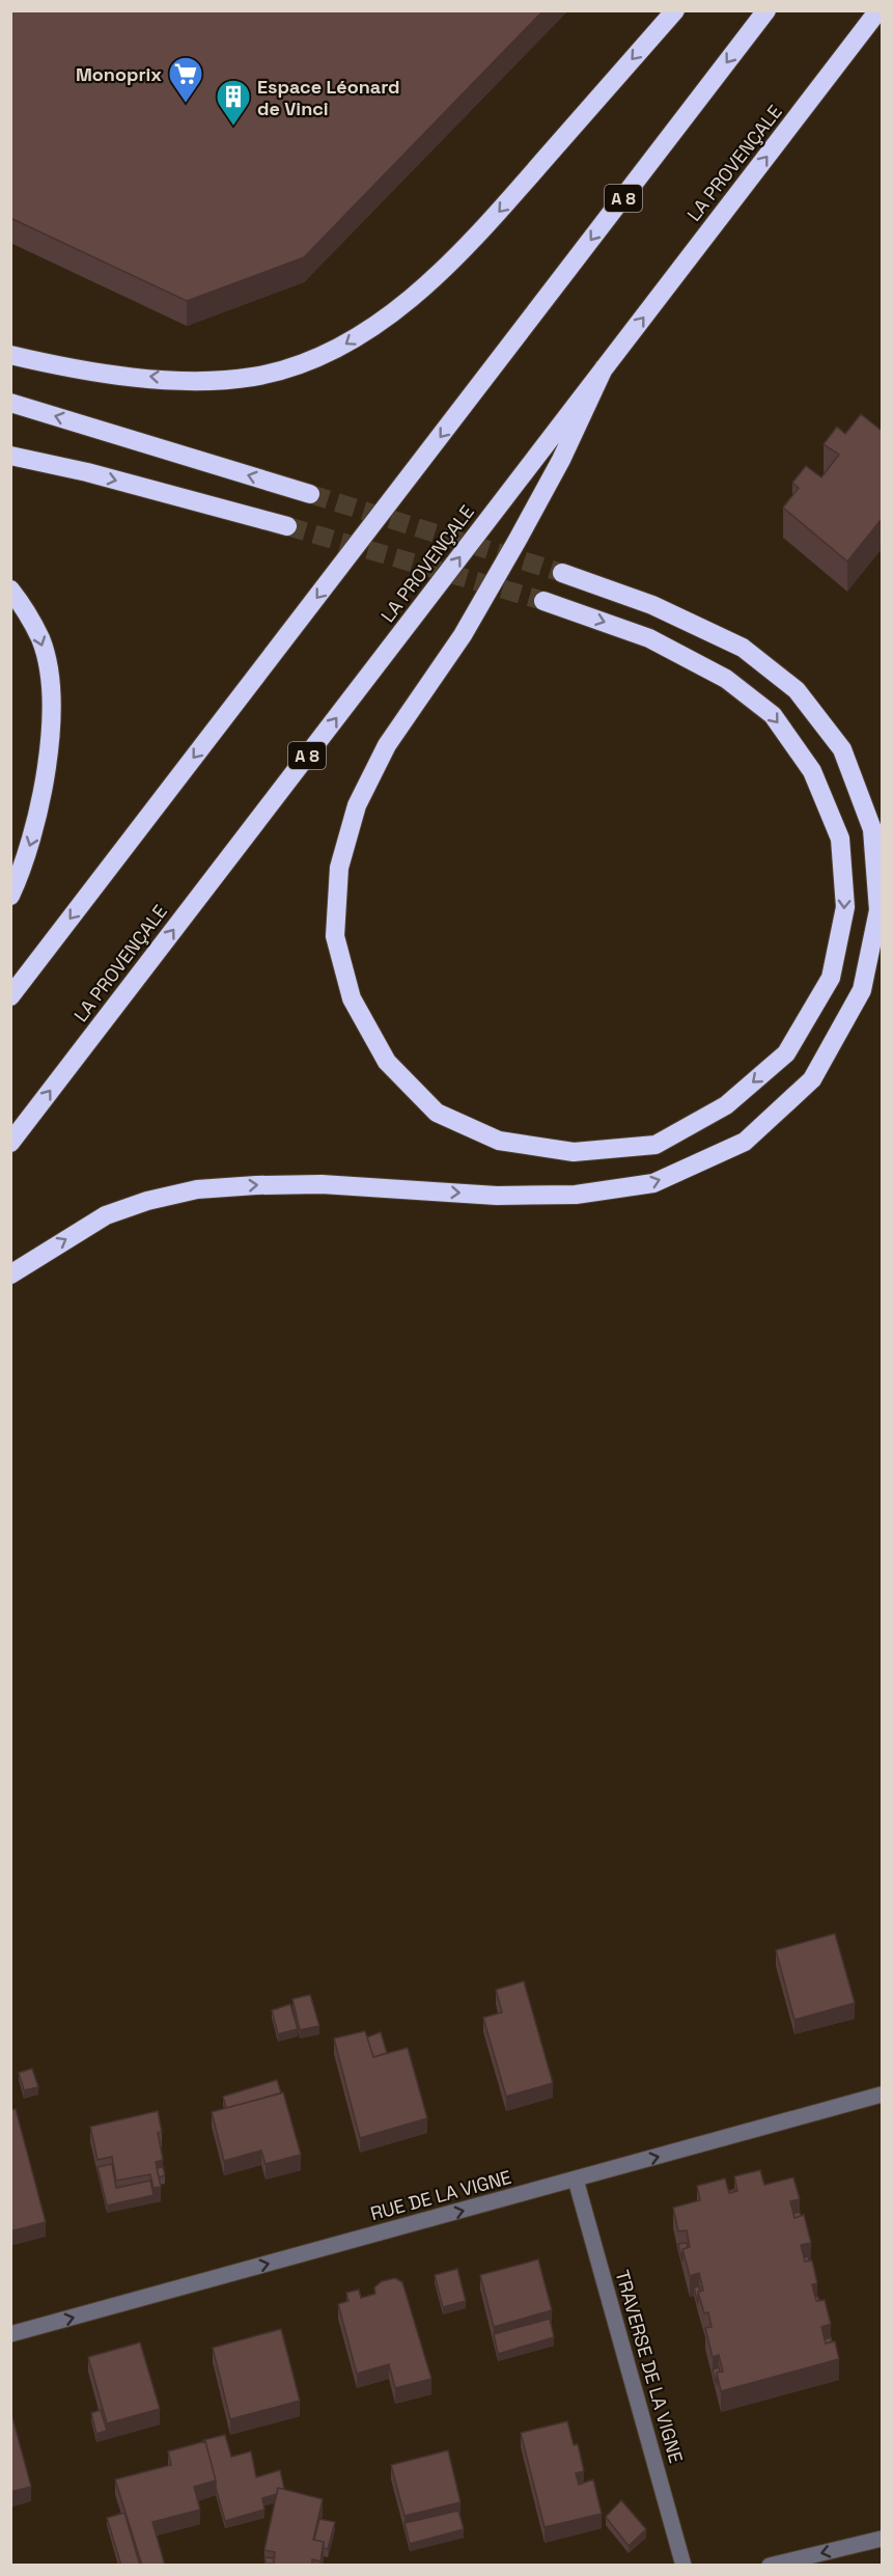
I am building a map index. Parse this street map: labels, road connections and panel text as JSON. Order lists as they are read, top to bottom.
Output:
{
  "streets": {
    "highway": ["LA PROVENÇALE", "A 8"],
    "street": ["RUE DE LA VIGNE", "TRAVERSE DE LA VIGNE"]
  },
  "crossings": [
    ["RUE DE LA VIGNE", "TRAVERSE DE LA VIGNE"]
  ],
  "one_way": ["RUE DE LA VIGNE"],
  "places": {
    "supermarket": ["Monoprix"],
    "building": ["Espace Léonard de Vinci"]
  }
}
